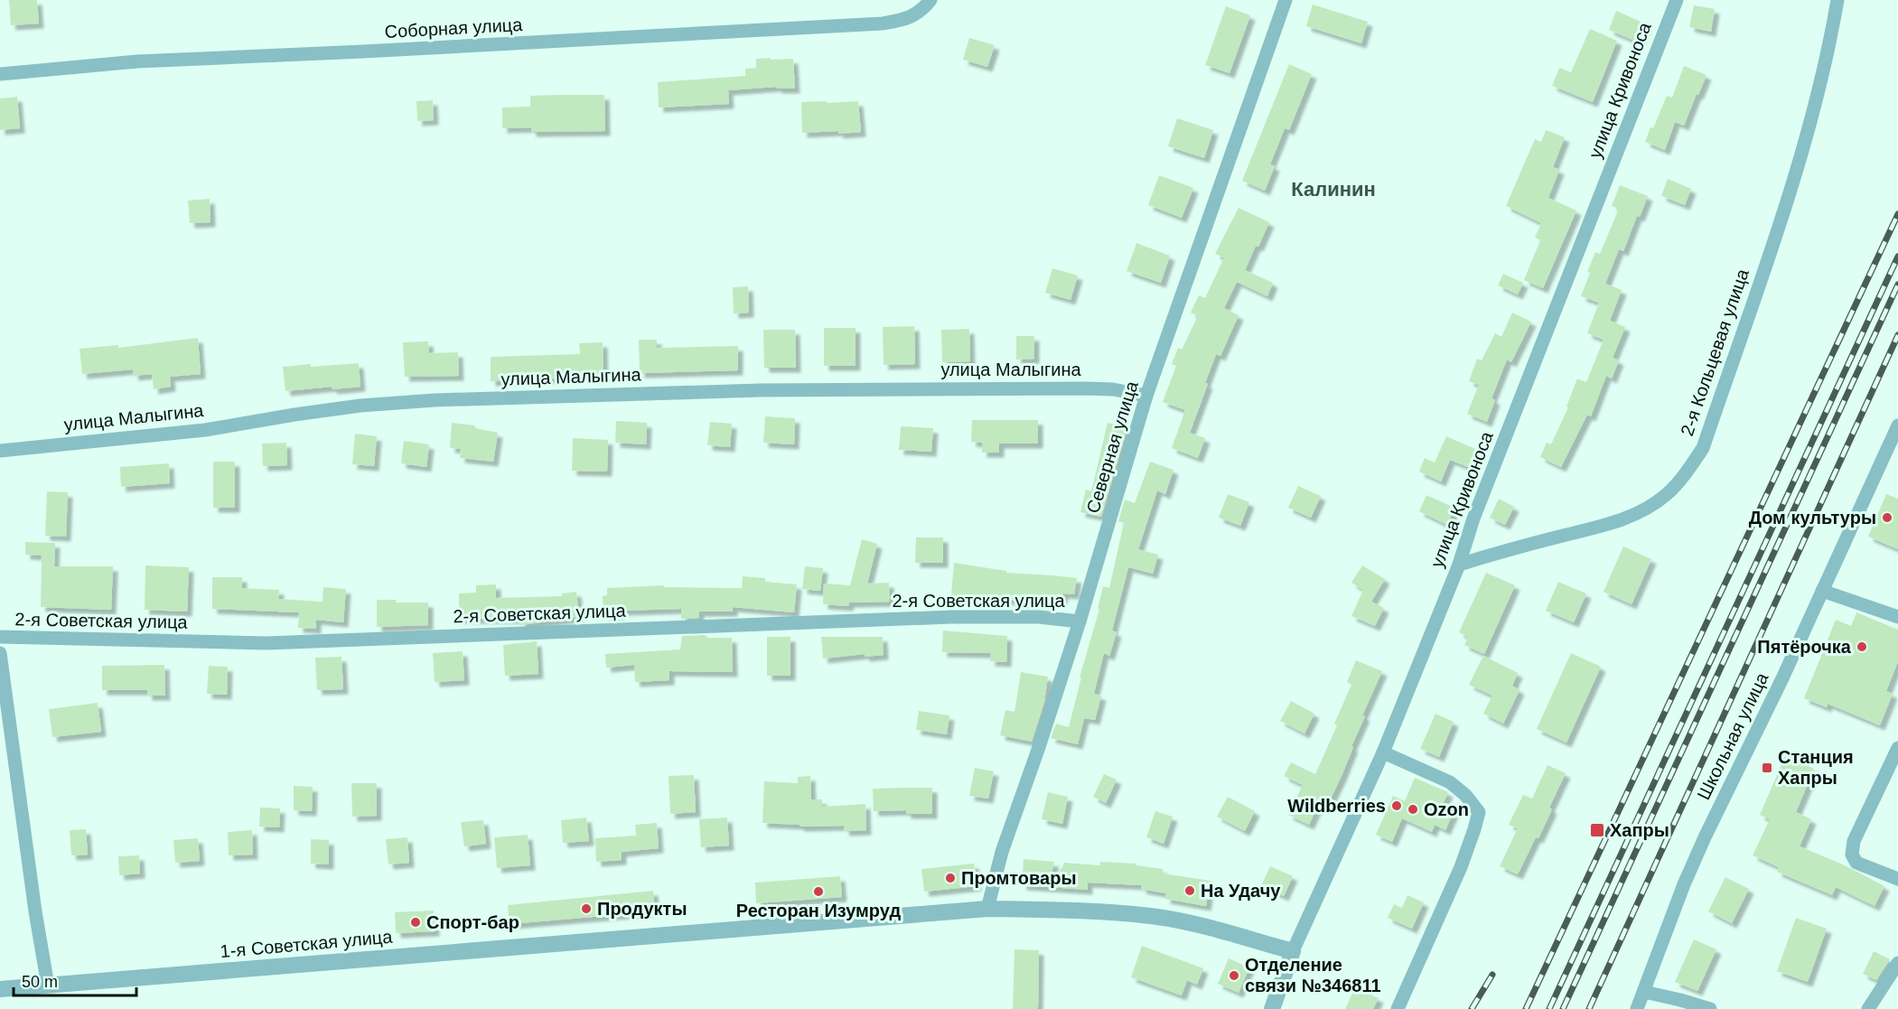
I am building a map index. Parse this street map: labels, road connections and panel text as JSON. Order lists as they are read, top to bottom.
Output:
{
  "streets": {
    "street": [
      "Соборная улица",
      "улица Кривоноса",
      "2-я Кольцевая улица",
      "улица Малыгина",
      "Северная улица",
      "2-я Советская улица",
      "Школьная улица",
      "1-я Советская улица"
    ]
  },
  "crossings": [
    ["улица Кривоноса", "2-я Кольцевая улица"],
    ["улица Кривоноса", "1-я Советская улица"],
    ["улица Малыгина", "Северная улица"],
    ["Северная улица", "2-я Советская улица"],
    ["Северная улица", "1-я Советская улица"]
  ],
  "districts": ["Калинин"],
  "places": {
    "other": [
      "Дом культуры",
      "Пятёрочка",
      "Wildberries",
      "Ozon",
      "Промтовары",
      "На Удачу",
      "Ресторан Изумруд",
      "Продукты",
      "Спорт-бар",
      "Отделение связи №346811"
    ],
    "transit": ["Станция Хапры", "Хапры"]
  },
  "scale_bar": "50 m"
}
